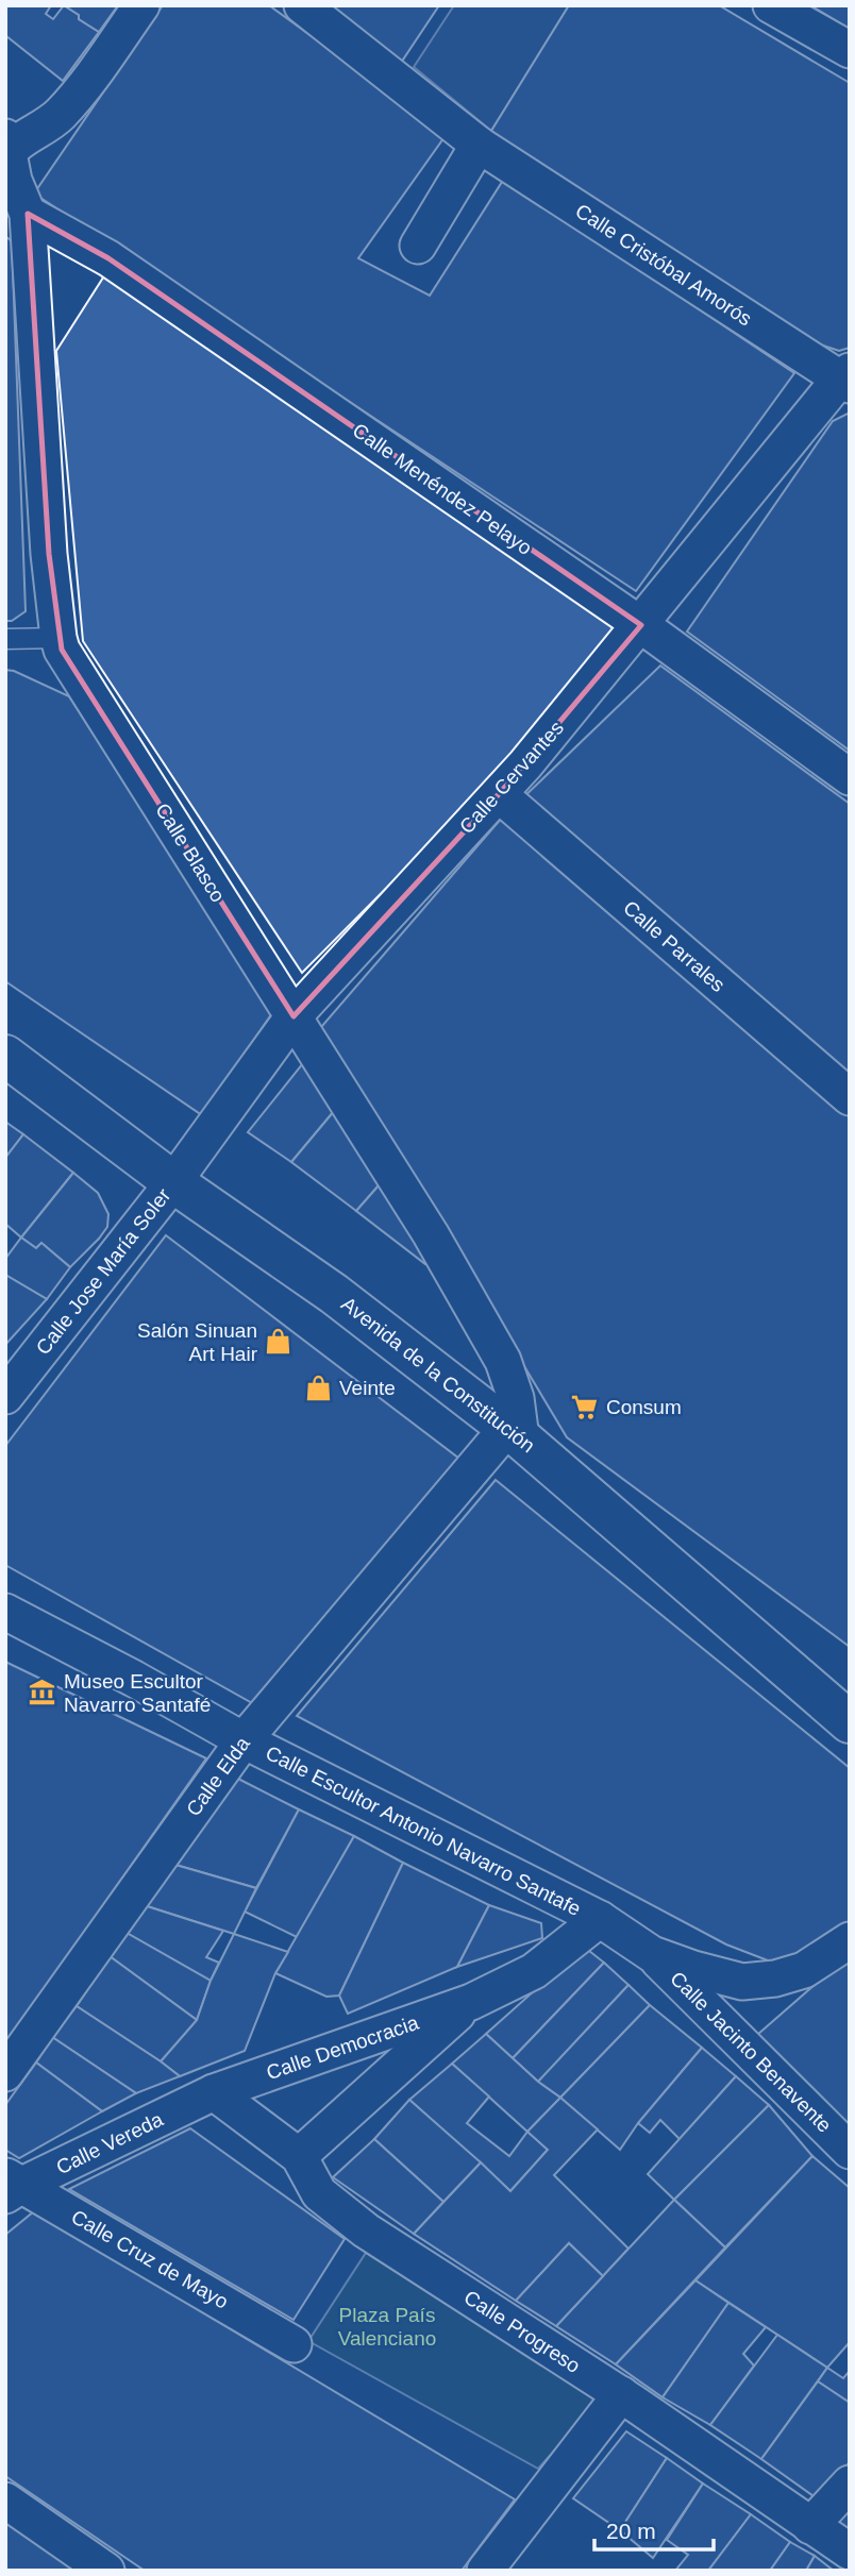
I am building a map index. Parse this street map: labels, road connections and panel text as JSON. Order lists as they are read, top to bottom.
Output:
{
  "streets": {
    "street": [
      "Calle Cristóbal Amorós",
      "Calle Menéndez Pelayo",
      "Calle Cervantes",
      "Calle Blasco",
      "Calle Parrales",
      "Calle Jose María Soler",
      "Avenida de la Constitución",
      "Calle Elda",
      "Calle Escultor Antonio Navarro Santafe",
      "Calle Democracia",
      "Calle Jacinto Benavente",
      "Calle Vereda",
      "Calle Cruz de Mayo",
      "Calle Progreso"
    ]
  },
  "crossings": [
    ["Calle Cristóbal Amorós", "Calle Cervantes"],
    ["Calle Menéndez Pelayo", "Calle Cervantes"],
    ["Calle Menéndez Pelayo", "Calle Blasco"],
    ["Calle Cervantes", "Calle Blasco"],
    ["Calle Cervantes", "Calle Parrales"],
    ["Calle Cervantes", "Calle Jose María Soler"],
    ["Calle Cervantes", "Avenida de la Constitución"],
    ["Calle Blasco", "Avenida de la Constitución"],
    ["Calle Blasco", "Calle Elda"],
    ["Calle Jose María Soler", "Avenida de la Constitución"],
    ["Avenida de la Constitución", "Calle Elda"],
    ["Calle Elda", "Calle Escultor Antonio Navarro Santafe"],
    ["Calle Escultor Antonio Navarro Santafe", "Calle Democracia"],
    ["Calle Escultor Antonio Navarro Santafe", "Calle Jacinto Benavente"],
    ["Calle Democracia", "Calle Vereda"],
    ["Calle Democracia", "Calle Progreso"],
    ["Calle Vereda", "Calle Cruz de Mayo"],
    ["Calle Vereda", "Calle Progreso"]
  ],
  "parks": ["Plaza País Valenciano"],
  "places": {
    "shop": ["Salón Sinuan Art Hair", "Veinte"],
    "supermarket": ["Consum"],
    "museum": ["Museo Escultor Navarro Santafé"]
  },
  "scale_bar": "20 m"
}
